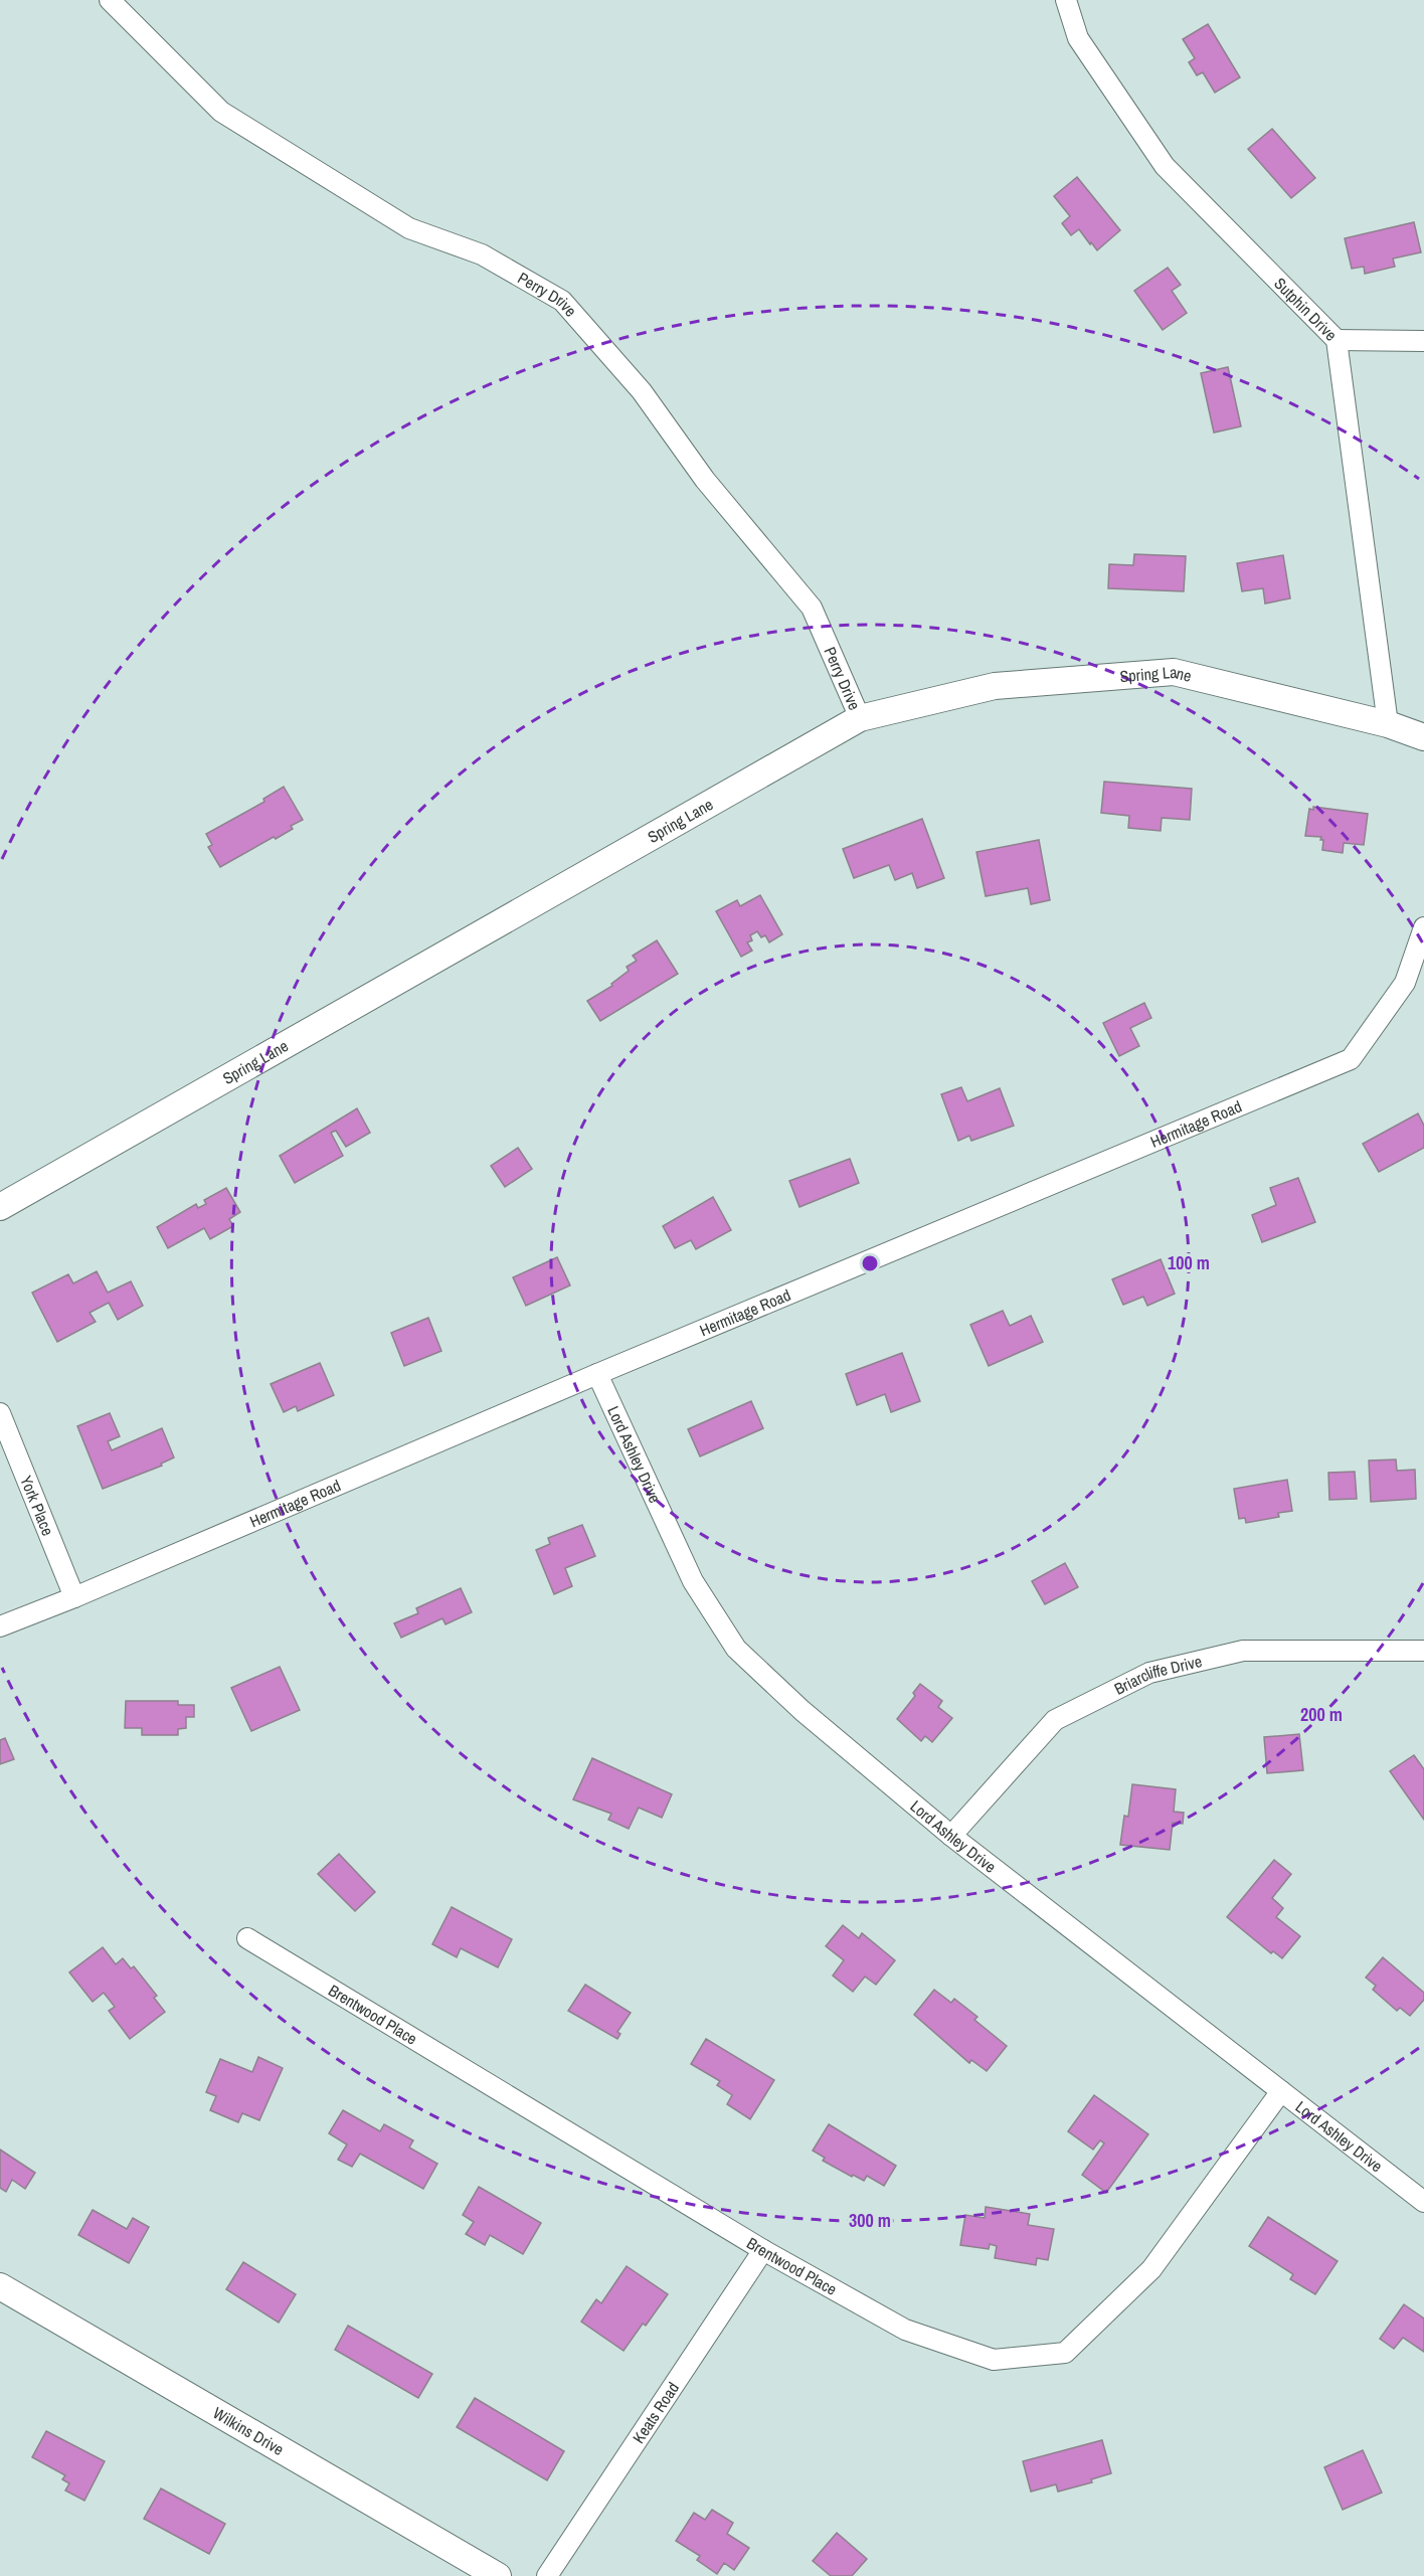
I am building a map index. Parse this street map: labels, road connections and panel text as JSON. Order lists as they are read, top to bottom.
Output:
{
  "streets": {
    "street": [
      "Perry Drive",
      "Sutphin Drive",
      "Spring Lane",
      "Hermitage Road",
      "Lord Ashley Drive",
      "York Place",
      "Briarcliffe Drive",
      "Brentwood Place",
      "Keats Road",
      "Wilkins Drive"
    ]
  },
  "crossings": [
    ["Perry Drive", "Spring Lane"],
    ["Sutphin Drive", "Spring Lane"],
    ["Hermitage Road", "Lord Ashley Drive"],
    ["Hermitage Road", "York Place"],
    ["Lord Ashley Drive", "Briarcliffe Drive"],
    ["Lord Ashley Drive", "Brentwood Place"],
    ["Brentwood Place", "Keats Road"]
  ],
  "rings": ["100 m", "200 m", "300 m"]
}
